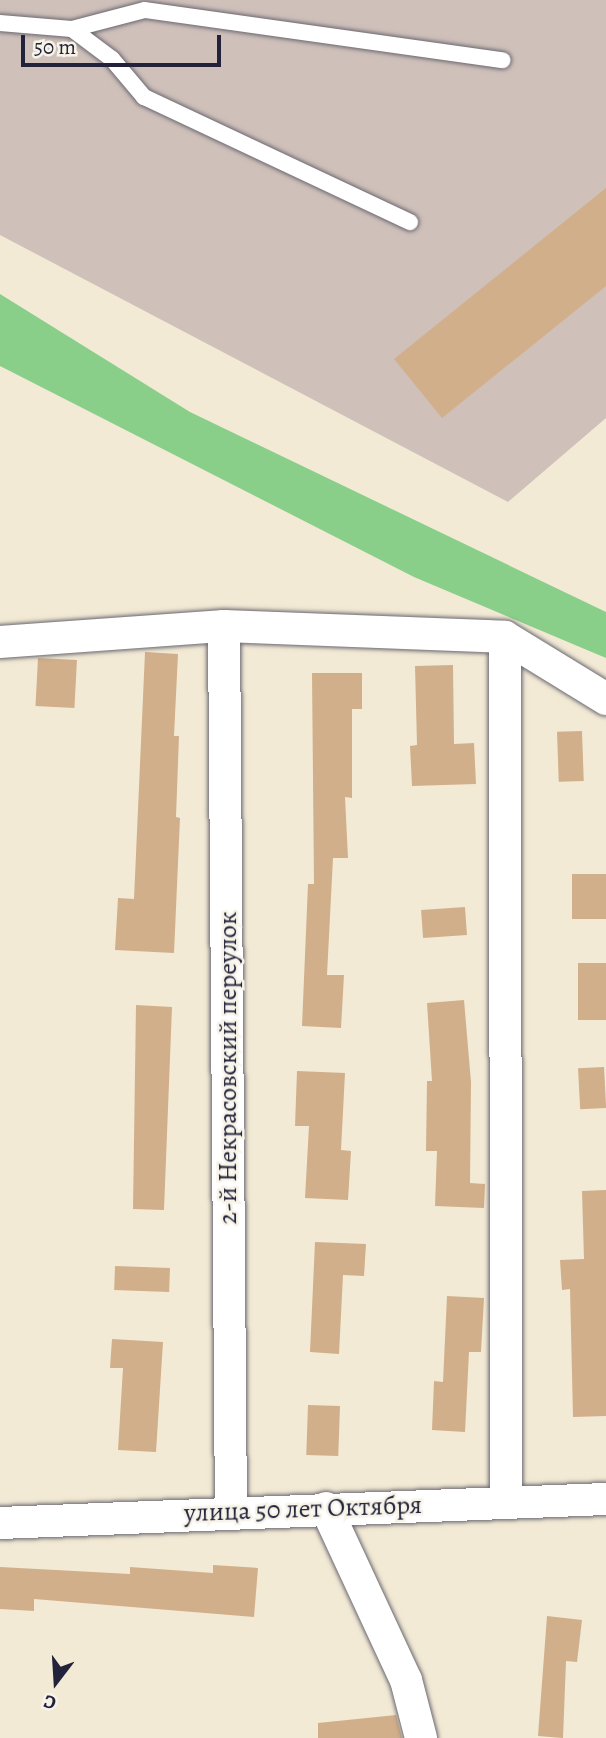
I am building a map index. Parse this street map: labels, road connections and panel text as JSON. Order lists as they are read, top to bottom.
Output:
{
  "streets": {
    "street": ["2-й Некрасовский переулок", "улица 50 лет Октября"]
  },
  "crossings": [
    ["2-й Некрасовский переулок", "улица 50 лет Октября"]
  ],
  "scale_bar": "50 m",
  "north": "bottom"
}
